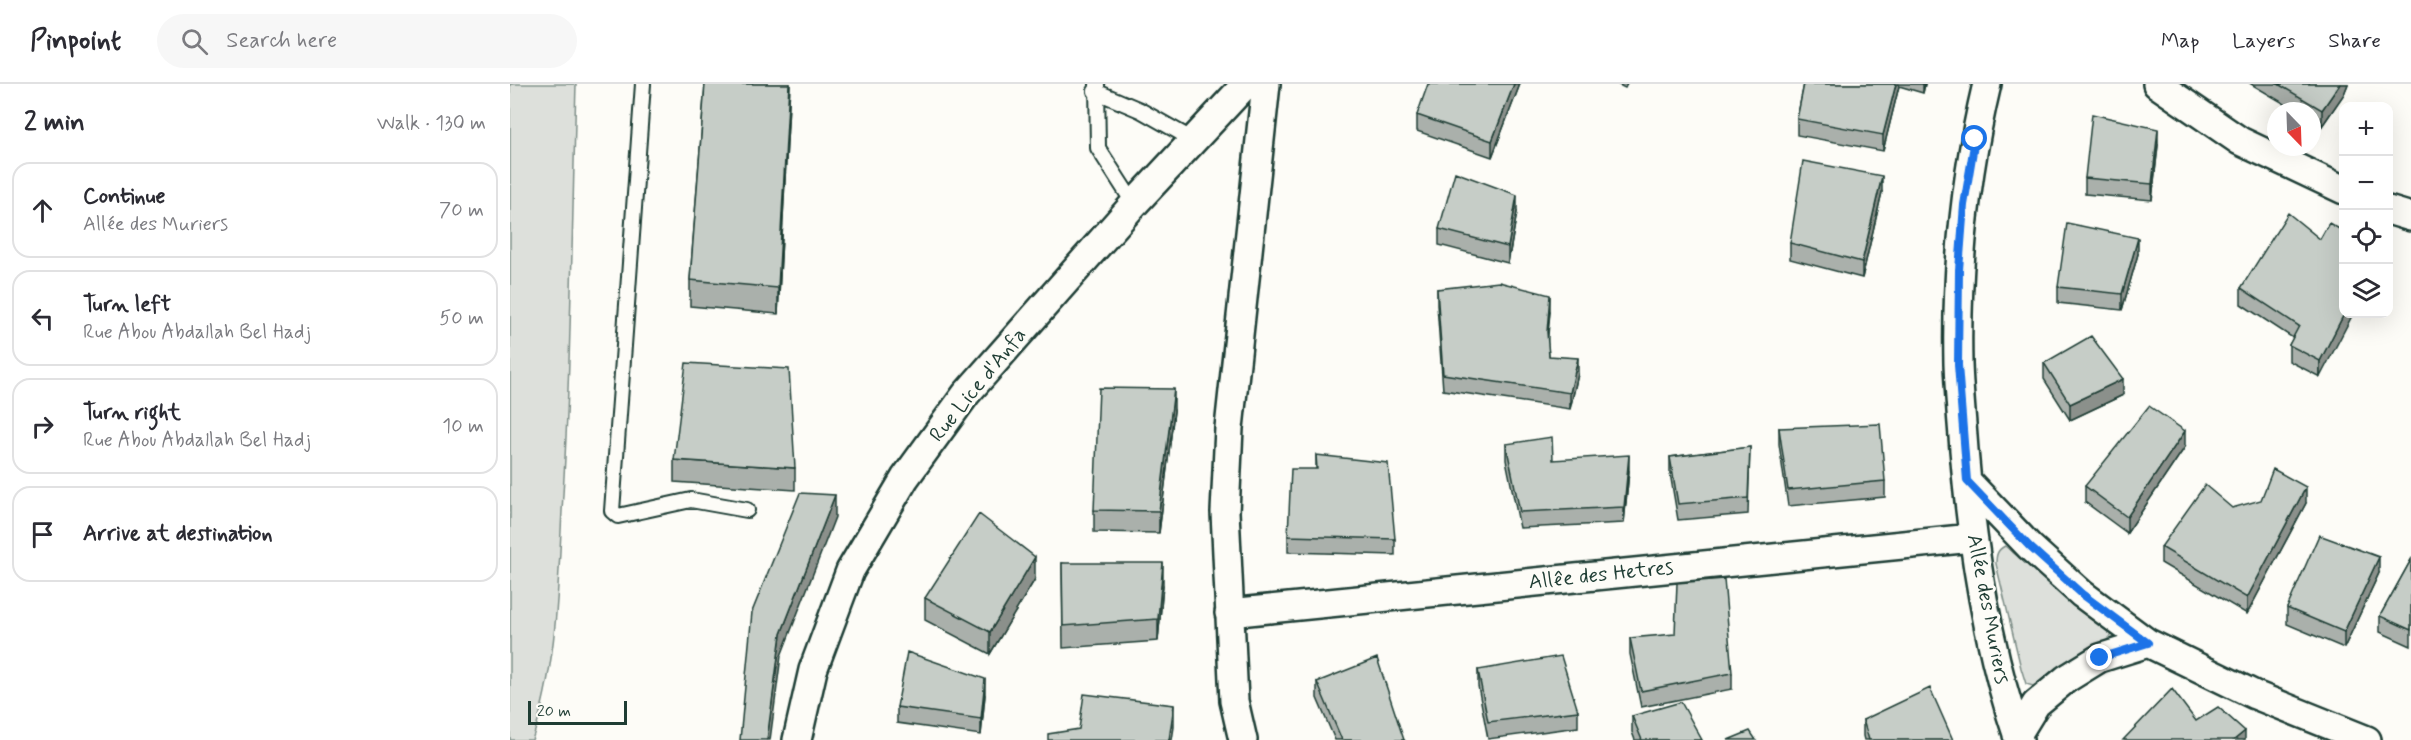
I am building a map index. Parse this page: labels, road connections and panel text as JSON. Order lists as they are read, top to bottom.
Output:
{
  "streets": {
    "street": ["Rue Lice d'Anfa", "Allêe des Hetres", "Allée des Muriers"]
  },
  "crossings": [
    ["Allêe des Hetres", "Allée des Muriers"]
  ],
  "scale_bar": "20 m",
  "north": "bottom right",
  "page": {
    "header": "Pinpoint",
    "search": "Search here",
    "nav": ["Map", "Layers", "Share"],
    "heading": ["2 min", "Walk · 130 m"],
    "map_buttons": ["+", "−"],
    "list": [
      ["Continue", "Allée des Muriers", "70 m"],
      ["Turn left", "Rue Abou Abdallah Bel Hadj", "50 m"],
      ["Turn right", "Rue Abou Abdallah Bel Hadj", "10 m"],
      "Arrive at destination"
    ],
    "scale": "20 m"
  }
}
